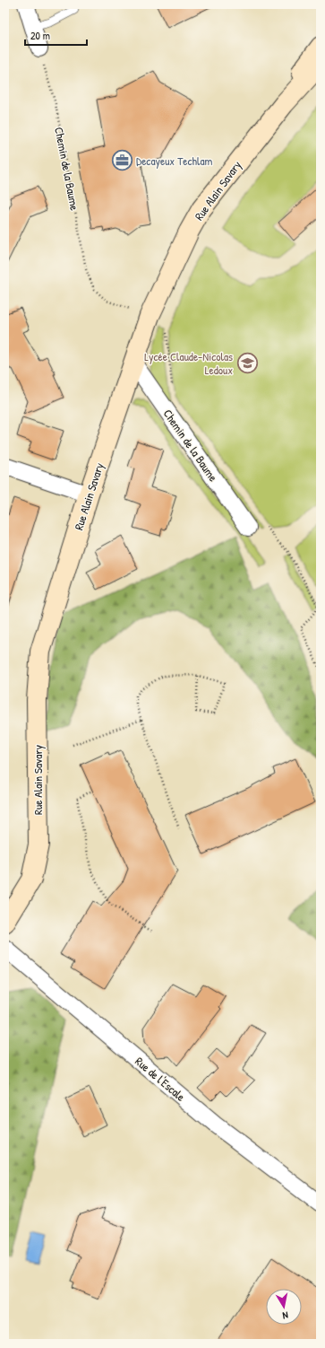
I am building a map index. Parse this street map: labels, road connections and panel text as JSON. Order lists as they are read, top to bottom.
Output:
{
  "streets": {
    "street": ["Chemin de la Baume", "Rue Alain Savary", "Rue de l'Escale"]
  },
  "crossings": [
    ["Chemin de la Baume", "Rue Alain Savary"]
  ],
  "places": {
    "office": ["Decayeux Techlam"],
    "school or university": ["Lycée Claude-Nicolas Ledoux"]
  },
  "scale_bar": "20 m",
  "north": "bottom"
}
